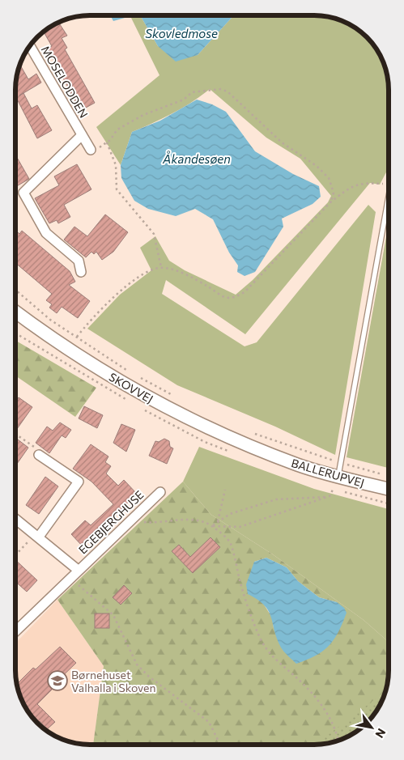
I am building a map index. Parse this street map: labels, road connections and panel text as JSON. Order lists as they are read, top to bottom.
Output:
{
  "streets": {
    "street": [
      "MOSELODDEN",
      "SKOVVEJ",
      "BALLERUPVEJ",
      "EGEBJERGHUSE"
    ]
  },
  "crossings": [
    ["SKOVVEJ", "BALLERUPVEJ"]
  ],
  "water": ["Skovledmose", "Åkandesøen"],
  "places": {
    "school or university": ["Børnehuset Valhalla i Skoven"]
  },
  "north": "bottom right"
}
